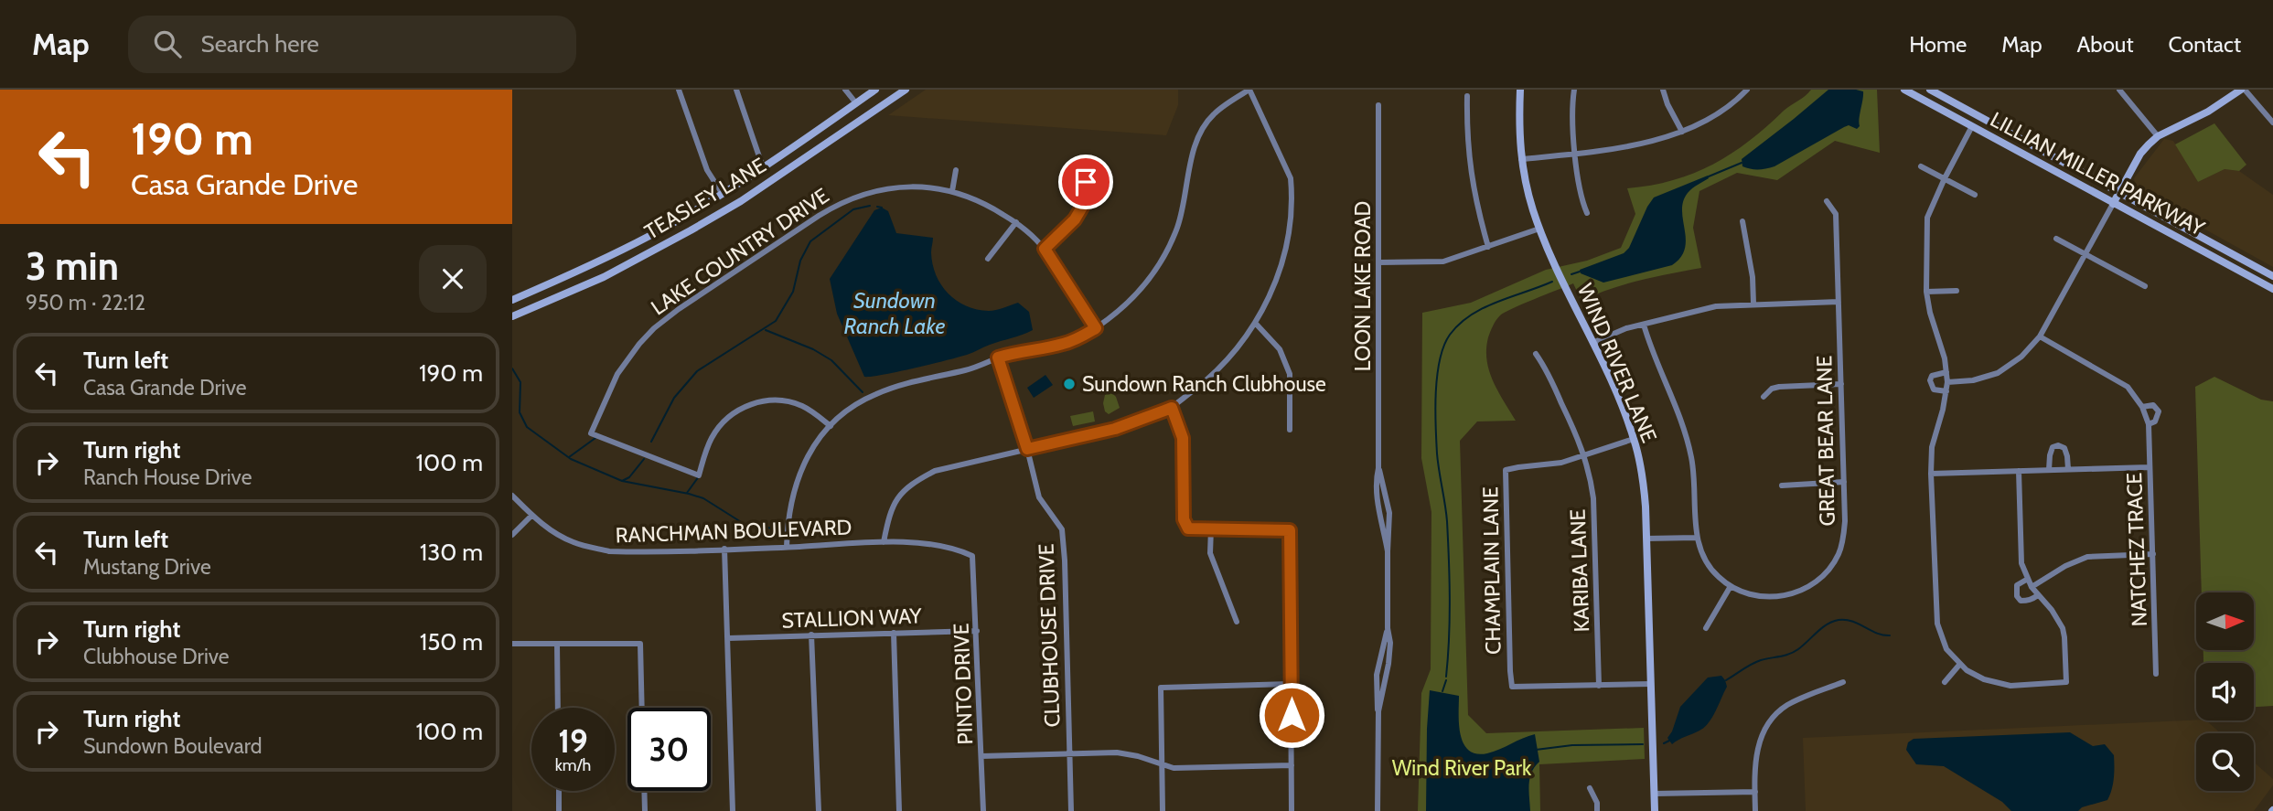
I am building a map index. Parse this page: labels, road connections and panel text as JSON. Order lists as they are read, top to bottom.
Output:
{
  "streets": {
    "main road": ["LILLIAN MILLER PARKWAY", "TEASLEY LANE", "WIND RIVER LANE"],
    "street": [
      "LAKE COUNTRY DRIVE",
      "LOON LAKE ROAD",
      "GREAT BEAR LANE",
      "RANCHMAN BOULEVARD",
      "NATCHEZ TRACE",
      "CHAMPLAIN LANE",
      "KARIBA LANE",
      "STALLION WAY",
      "CLUBHOUSE DRIVE",
      "PINTO DRIVE"
    ]
  },
  "crossings": [
    ["WIND RIVER LANE", "CHAMPLAIN LANE"],
    ["RANCHMAN BOULEVARD", "PINTO DRIVE"],
    ["CHAMPLAIN LANE", "KARIBA LANE"],
    ["STALLION WAY", "PINTO DRIVE"]
  ],
  "water": ["Sundown Ranch Lake"],
  "parks": ["Wind River Park"],
  "places": ["Sundown Ranch Clubhouse"],
  "north": "right",
  "page": {
    "header": "Map",
    "search": "Search here",
    "nav": [
      "Home",
      "Map",
      "About",
      "Contact"
    ],
    "turn": ["190 m", "Casa Grande Drive"],
    "heading": ["3 min", "950 m · 22:12"],
    "list": [
      {
        "name": "Turn left",
        "note": "Casa Grande Drive",
        "value": "190 m"
      },
      {
        "name": "Turn right",
        "note": "Ranch House Drive",
        "value": "100 m"
      },
      {
        "name": "Turn left",
        "note": "Mustang Drive",
        "value": "130 m"
      },
      {
        "name": "Turn right",
        "note": "Clubhouse Drive",
        "value": "150 m"
      },
      {
        "name": "Turn right",
        "note": "Sundown Boulevard",
        "value": "100 m"
      }
    ],
    "speed": "19 km/h",
    "limit": "30"
  }
}
